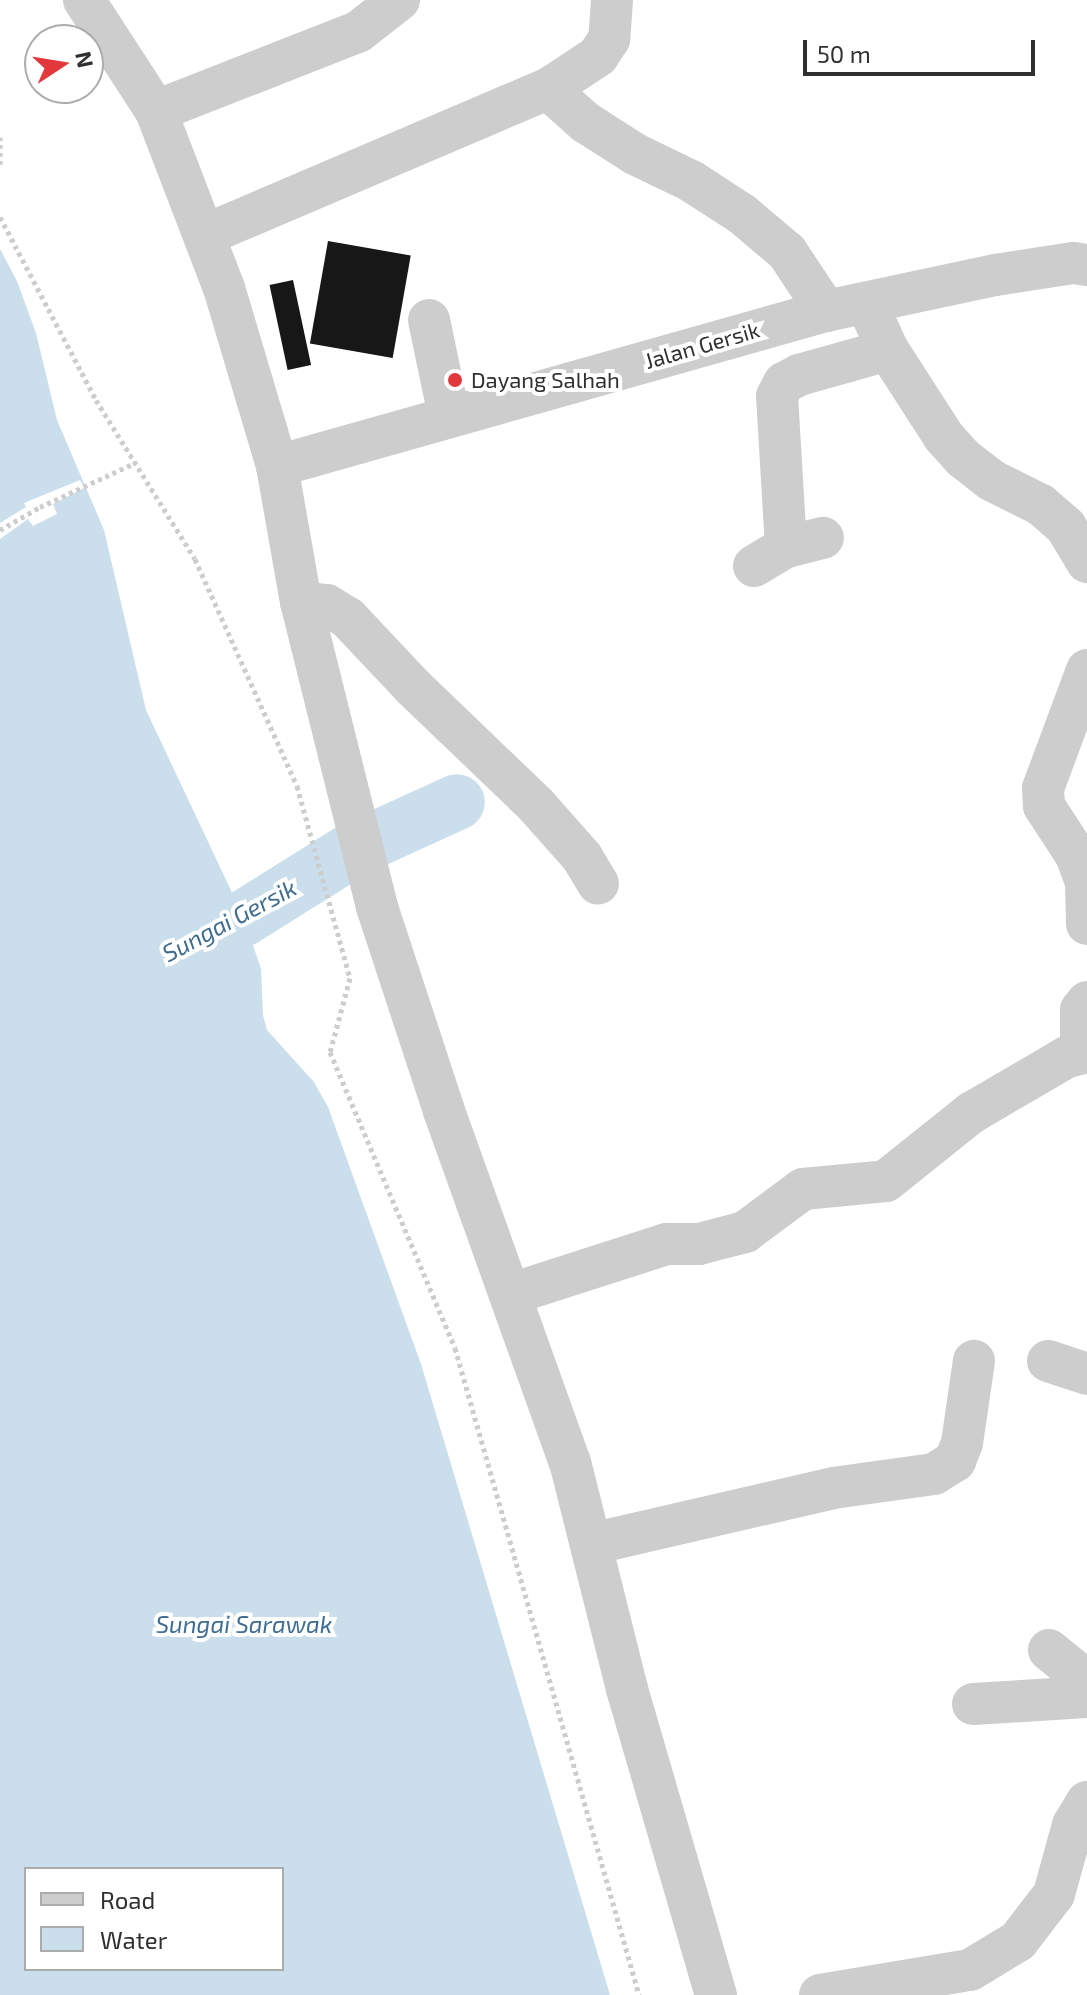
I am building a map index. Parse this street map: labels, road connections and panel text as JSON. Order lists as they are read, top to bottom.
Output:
{
  "streets": {
    "street": ["Jalan Gersik"]
  },
  "water": ["Sungai Gersik", "Sungai Sarawak"],
  "places": ["Dayang Salhah"],
  "legend": ["Road", "Water"],
  "scale_bar": "50 m",
  "north": "right"
}
